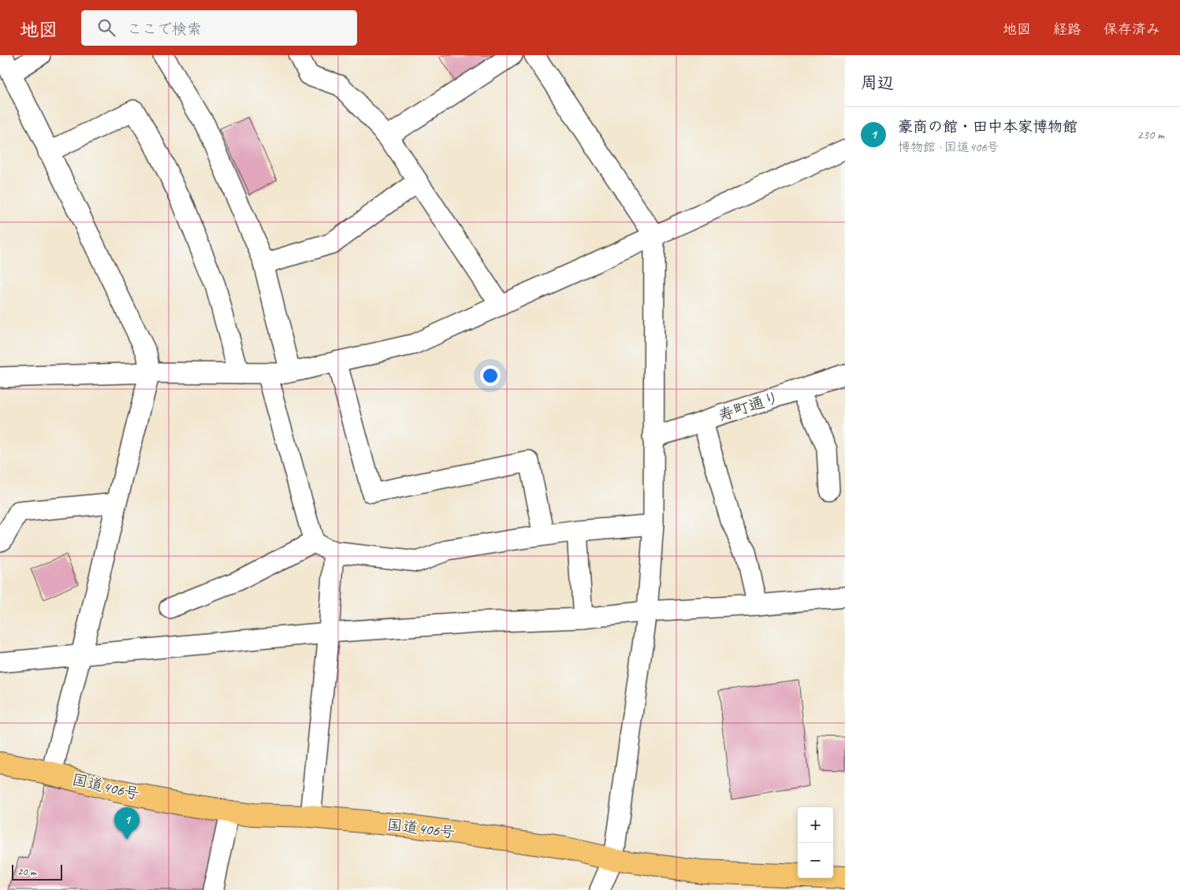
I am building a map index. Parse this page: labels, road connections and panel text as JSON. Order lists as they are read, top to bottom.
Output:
{
  "streets": {
    "highway": ["国道406号"],
    "street": ["寿町通り"]
  },
  "scale_bar": "20 m",
  "page": {
    "header": "地図",
    "search": "ここで検索",
    "nav": ["地図", "経路", "保存済み"],
    "heading": "周辺",
    "list": [
      {
        "mark": "1",
        "name": "豪商の館・田中本家博物館",
        "note": "博物館 · 国道406号",
        "value": "230 m"
      }
    ],
    "map_buttons": ["+", "−"],
    "pins": "1",
    "scale": "20 m"
  }
}
